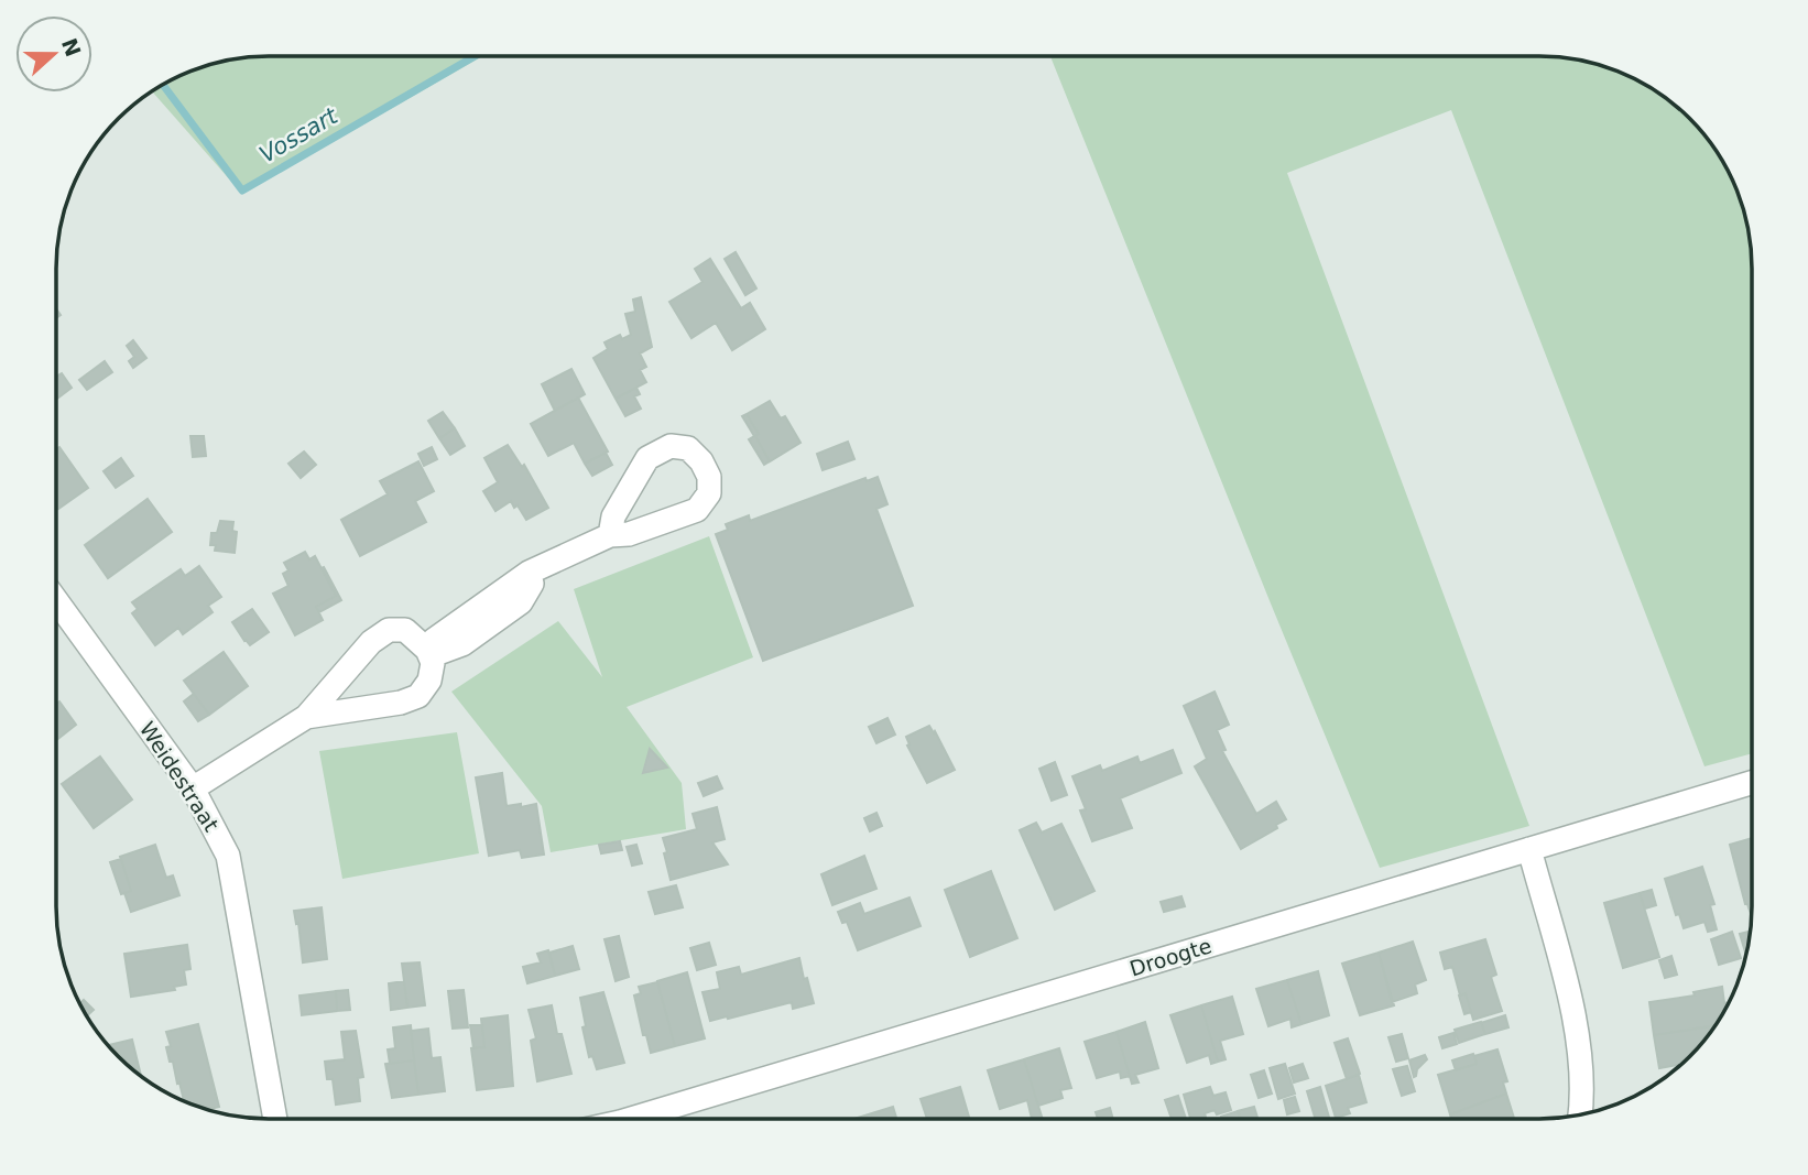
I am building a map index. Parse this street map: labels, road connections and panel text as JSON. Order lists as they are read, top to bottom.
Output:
{
  "streets": {
    "street": ["Weidestraat", "Droogte"]
  },
  "water": ["Vossart"],
  "north": "right"
}
